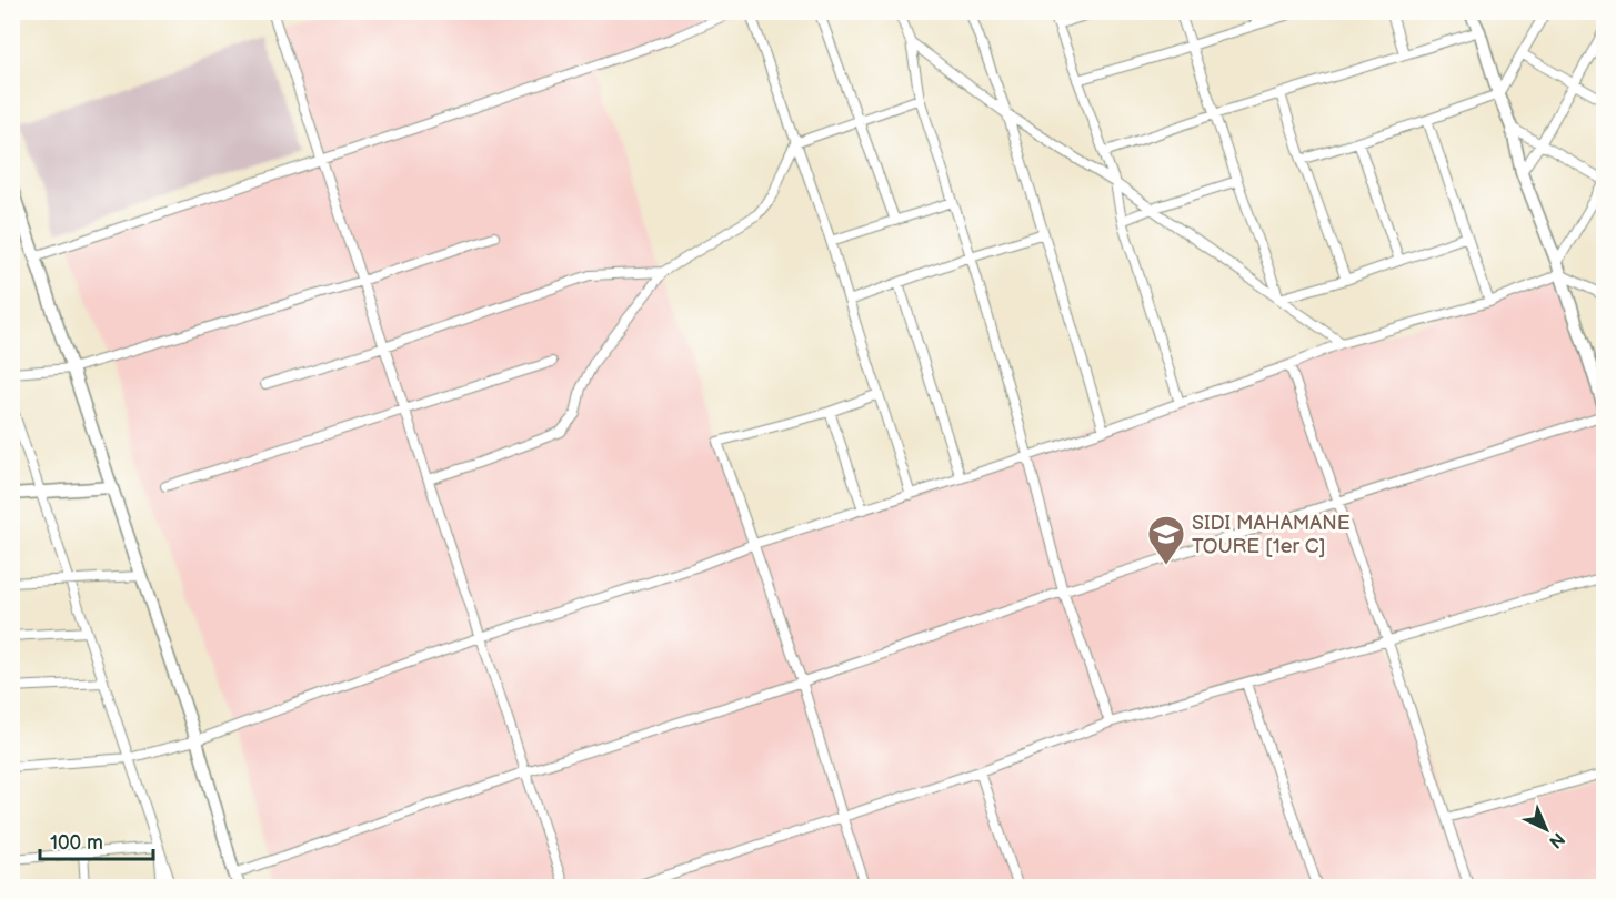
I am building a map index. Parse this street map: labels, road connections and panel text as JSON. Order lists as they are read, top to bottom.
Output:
{
  "places": {
    "school or university": ["SIDI MAHAMANE TOURE [1er C]"]
  },
  "scale_bar": "100 m",
  "north": "bottom right"
}
